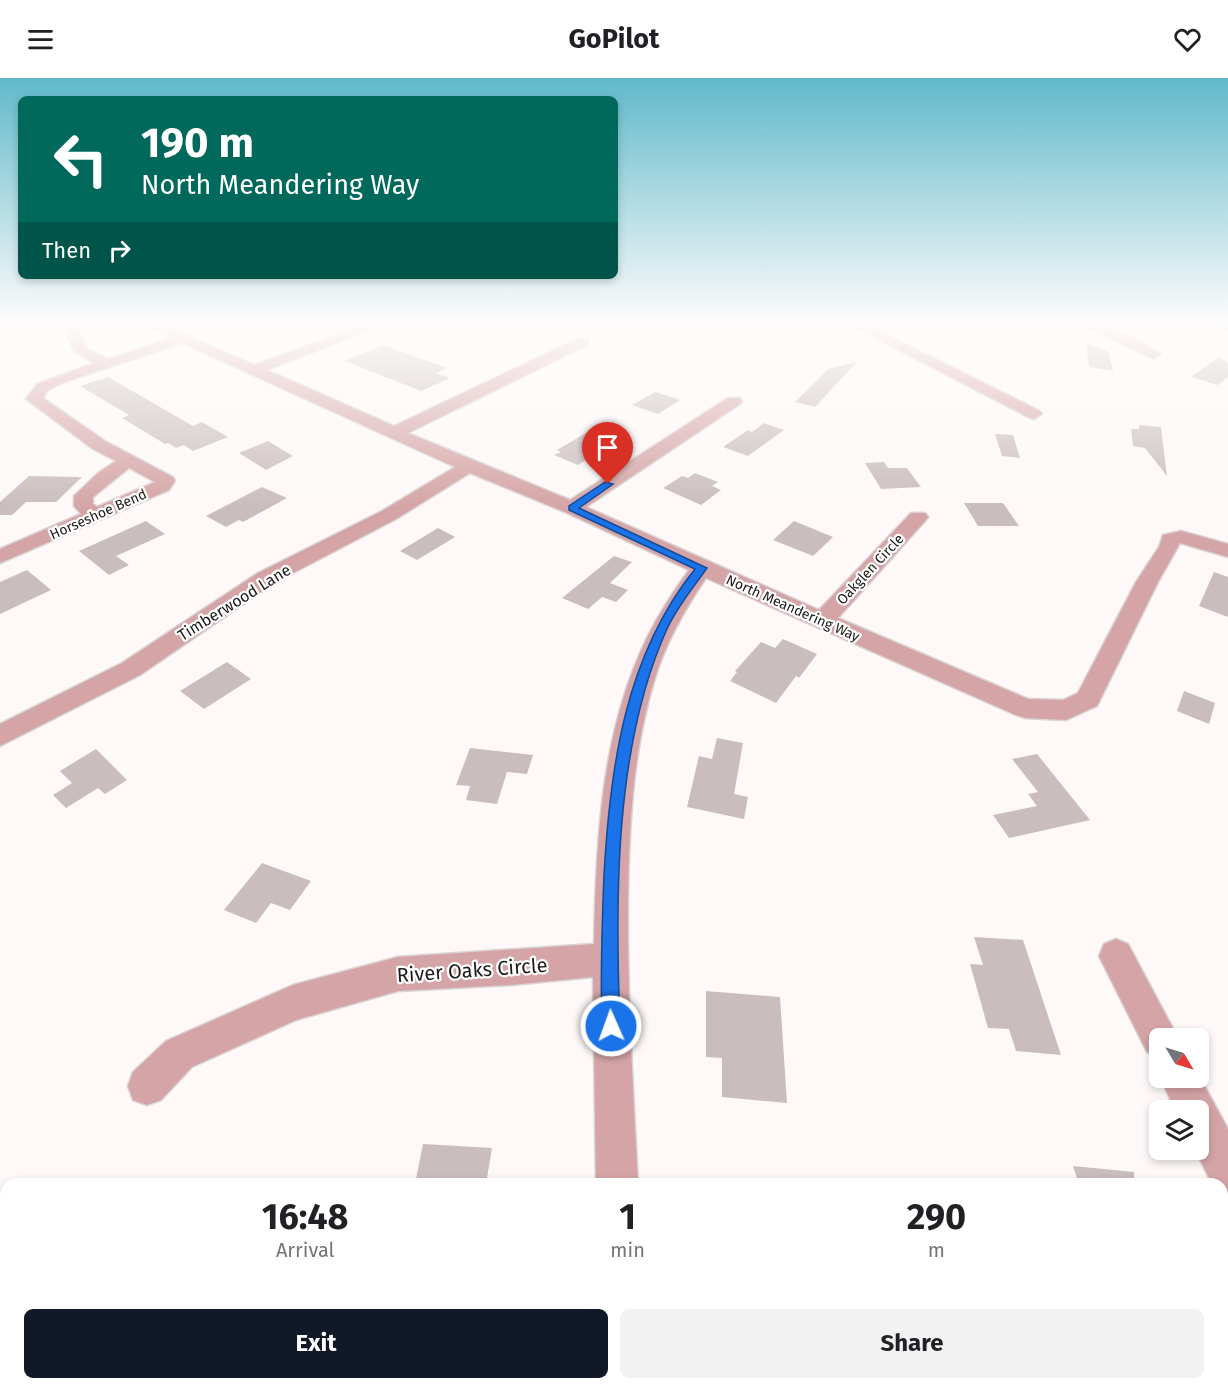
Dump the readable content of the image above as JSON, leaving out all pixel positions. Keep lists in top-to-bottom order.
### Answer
{
  "streets": {
    "street": [
      "Horseshoe Bend",
      "Oakglen Circle",
      "Timberwood Lane",
      "North Meandering Way",
      "River Oaks Circle"
    ]
  },
  "crossings": [
    ["Oakglen Circle", "North Meandering Way"],
    ["Timberwood Lane", "North Meandering Way"]
  ],
  "north": "bottom right",
  "page": {
    "header": "GoPilot",
    "turn": ["190 m", "North Meandering Way"],
    "then": "Then",
    "eta": [
      "16:48",
      "Arrival",
      "1",
      "min",
      "290",
      "m"
    ],
    "buttons": ["Exit", "Share"]
  }
}
